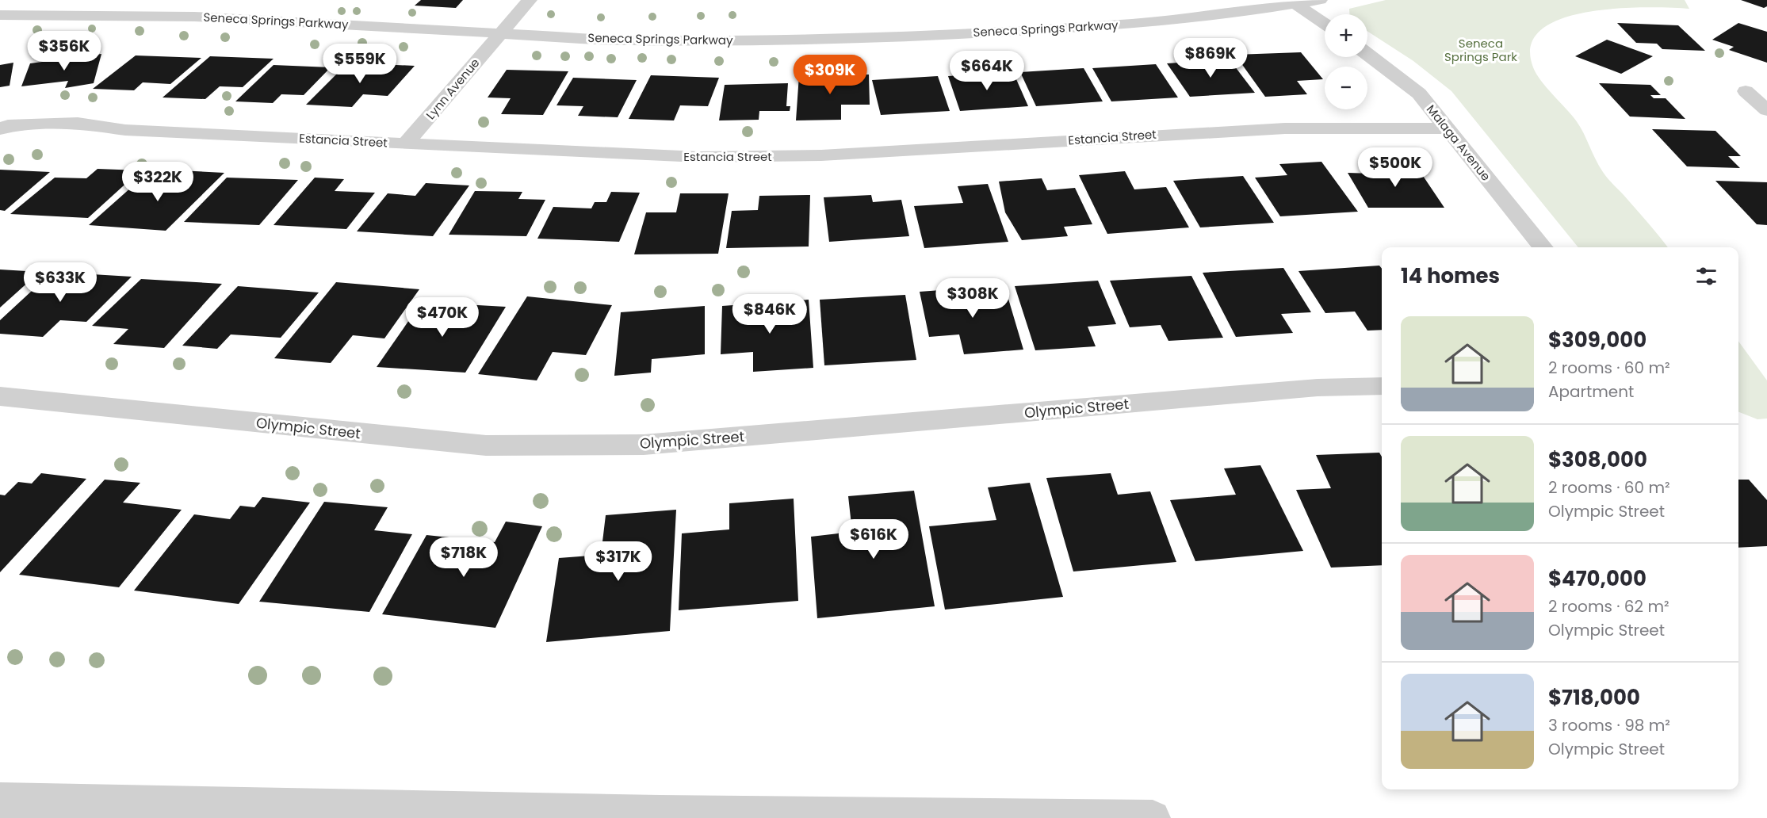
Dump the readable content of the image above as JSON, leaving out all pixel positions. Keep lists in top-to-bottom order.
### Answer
{
  "streets": {
    "street": [
      "Seneca Springs Parkway",
      "Lynn Avenue",
      "Estancia Street",
      "Malaga Avenue",
      "Olympic Street"
    ]
  },
  "crossings": [
    ["Seneca Springs Parkway", "Lynn Avenue"],
    ["Lynn Avenue", "Estancia Street"],
    ["Estancia Street", "Malaga Avenue"]
  ],
  "parks": ["Seneca Springs Park"],
  "page": {
    "map_buttons": ["+", "−"],
    "price": [
      "$356K",
      "$869K",
      "$559K",
      "$664K",
      "$309K",
      "$500K",
      "$322K",
      "$633K",
      "$308K",
      "$846K",
      "$470K",
      "$616K",
      "$718K",
      "$317K"
    ],
    "heading": "14 homes",
    "list": [
      {
        "name": "$309,000",
        "note": "2 rooms · 60 m² · Apartment"
      },
      {
        "name": "$308,000",
        "note": "2 rooms · 60 m² · Olympic Street"
      },
      {
        "name": "$470,000",
        "note": "2 rooms · 62 m² · Olympic Street"
      },
      {
        "name": "$718,000",
        "note": "3 rooms · 98 m² · Olympic Street"
      }
    ]
  }
}
